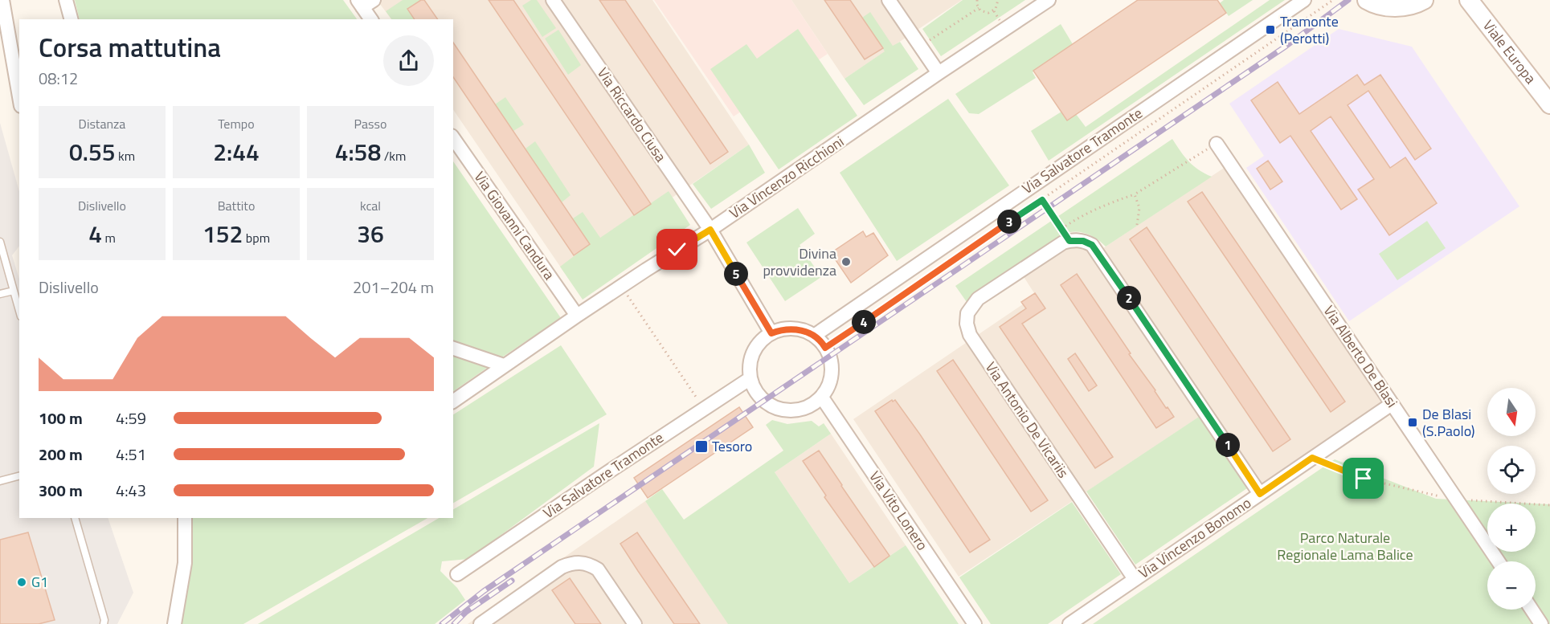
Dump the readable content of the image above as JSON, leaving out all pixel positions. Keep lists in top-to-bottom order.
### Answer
{
  "streets": {
    "main road": ["Viale Europa"],
    "street": [
      "Via Riccardo Ciusa",
      "Via Salvatore Tramonte",
      "Via Vincenzo Ricchioni",
      "Via Giovanni Candura",
      "Via Alberto De Blasi",
      "Via Antonio De Vicariis",
      "Via Vito Lonero",
      "Via Vincenzo Bonomo"
    ]
  },
  "crossings": [
    ["Via Riccardo Ciusa", "Via Salvatore Tramonte"],
    ["Via Riccardo Ciusa", "Via Vincenzo Ricchioni"],
    ["Via Riccardo Ciusa", "Via Vito Lonero"],
    ["Via Salvatore Tramonte", "Via Vito Lonero"],
    ["Via Vincenzo Ricchioni", "Via Giovanni Candura"],
    ["Via Alberto De Blasi", "Via Vincenzo Bonomo"],
    ["Via Antonio De Vicariis", "Via Vincenzo Bonomo"]
  ],
  "parks": ["Parco Naturale Regionale Lama Balice"],
  "places": {
    "transit": ["Tramonte (Perotti)", "De Blasi (S.Paolo)", "Tesoro"],
    "other": ["Divina provvidenza", "G1"]
  },
  "north": "bottom",
  "page": {
    "heading": ["Corsa mattutina", "08:12"],
    "stats": [
      ["Distanza", "0.55 km"],
      ["Tempo", "2:44"],
      ["Passo", "4:58 /km"],
      ["Dislivello", "4 m"],
      ["Battito", "152 bpm"],
      ["kcal", "36"]
    ],
    "pins": [
      "3",
      "5",
      "2",
      "4",
      "1"
    ],
    "chart": ["Dislivello", "201–204 m"],
    "map_buttons": ["+", "−"],
    "list": [
      {
        "name": "100 m",
        "note": "4:59"
      },
      {
        "name": "200 m",
        "note": "4:51"
      },
      {
        "name": "300 m",
        "note": "4:43"
      }
    ]
  }
}
